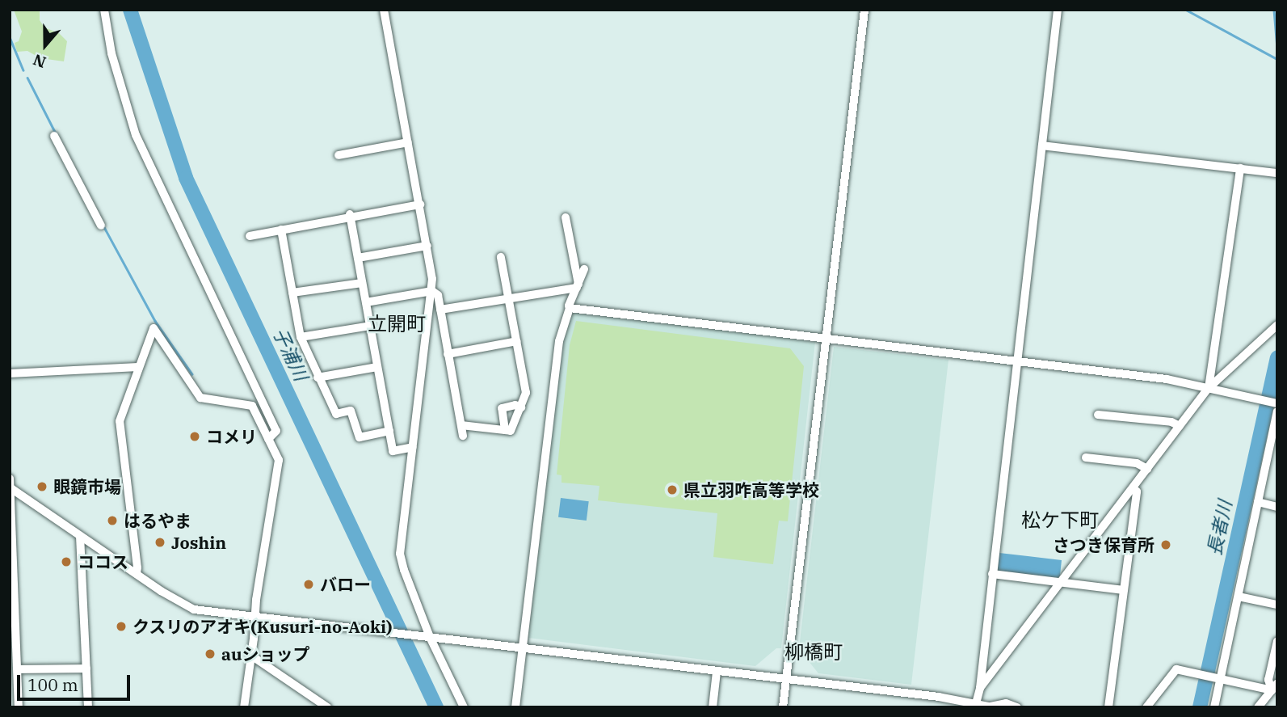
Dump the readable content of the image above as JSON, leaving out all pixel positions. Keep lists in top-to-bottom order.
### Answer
{
  "districts": ["立開町", "松ケ下町", "柳橋町"],
  "water": ["子浦川", "長者川"],
  "places": [
    "コメリ",
    "眼鏡市場",
    "県立羽咋高等学校",
    "はるやま",
    "Joshin",
    "さつき保育所",
    "ココス",
    "バロー",
    "クスリのアオキ(Kusuri-no-Aoki)",
    "auショップ"
  ],
  "scale_bar": "100 m",
  "north": "bottom"
}
